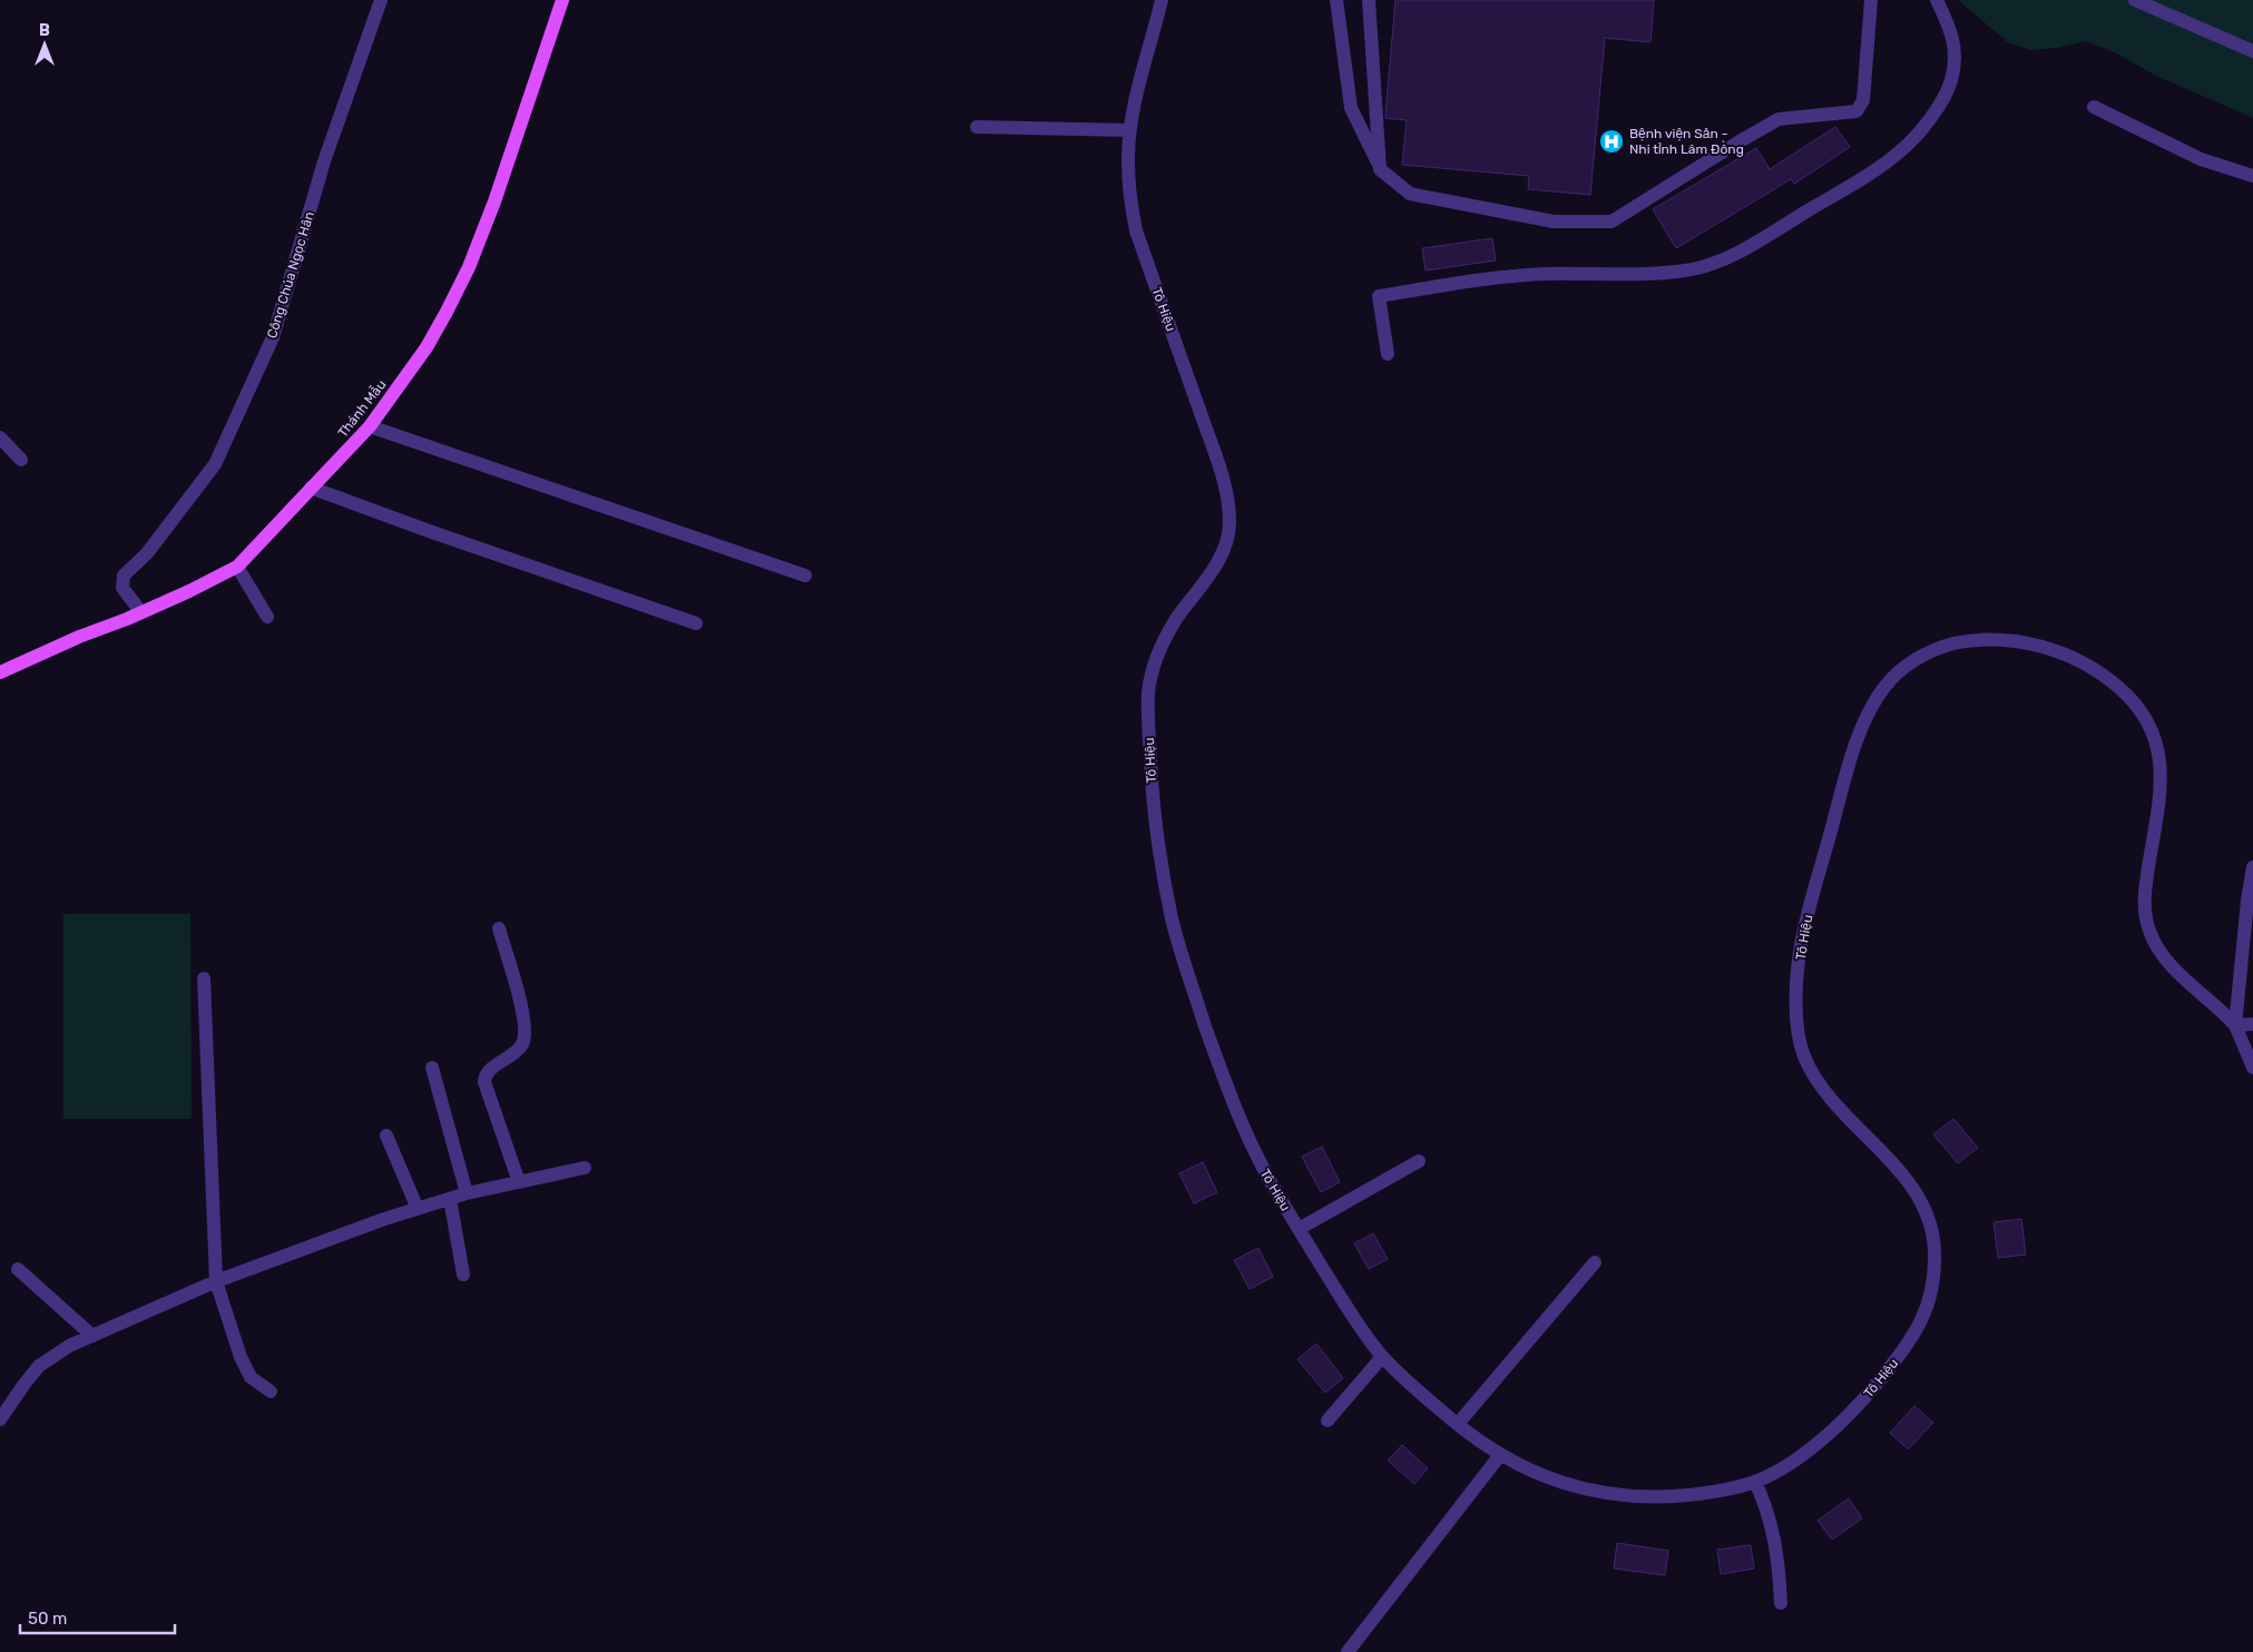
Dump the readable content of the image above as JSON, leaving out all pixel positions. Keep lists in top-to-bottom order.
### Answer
{
  "streets": {
    "main road": ["Thánh Mẫu"],
    "street": ["Công Chúa Ngọc Hân", "Tô Hiệu"]
  },
  "crossings": [
    ["Công Chúa Ngọc Hân", "Thánh Mẫu"]
  ],
  "places": {
    "hospital": ["Bệnh viện Sản - Nhi tỉnh Lâm Đồng"]
  },
  "scale_bar": "50 m",
  "north": "top"
}
